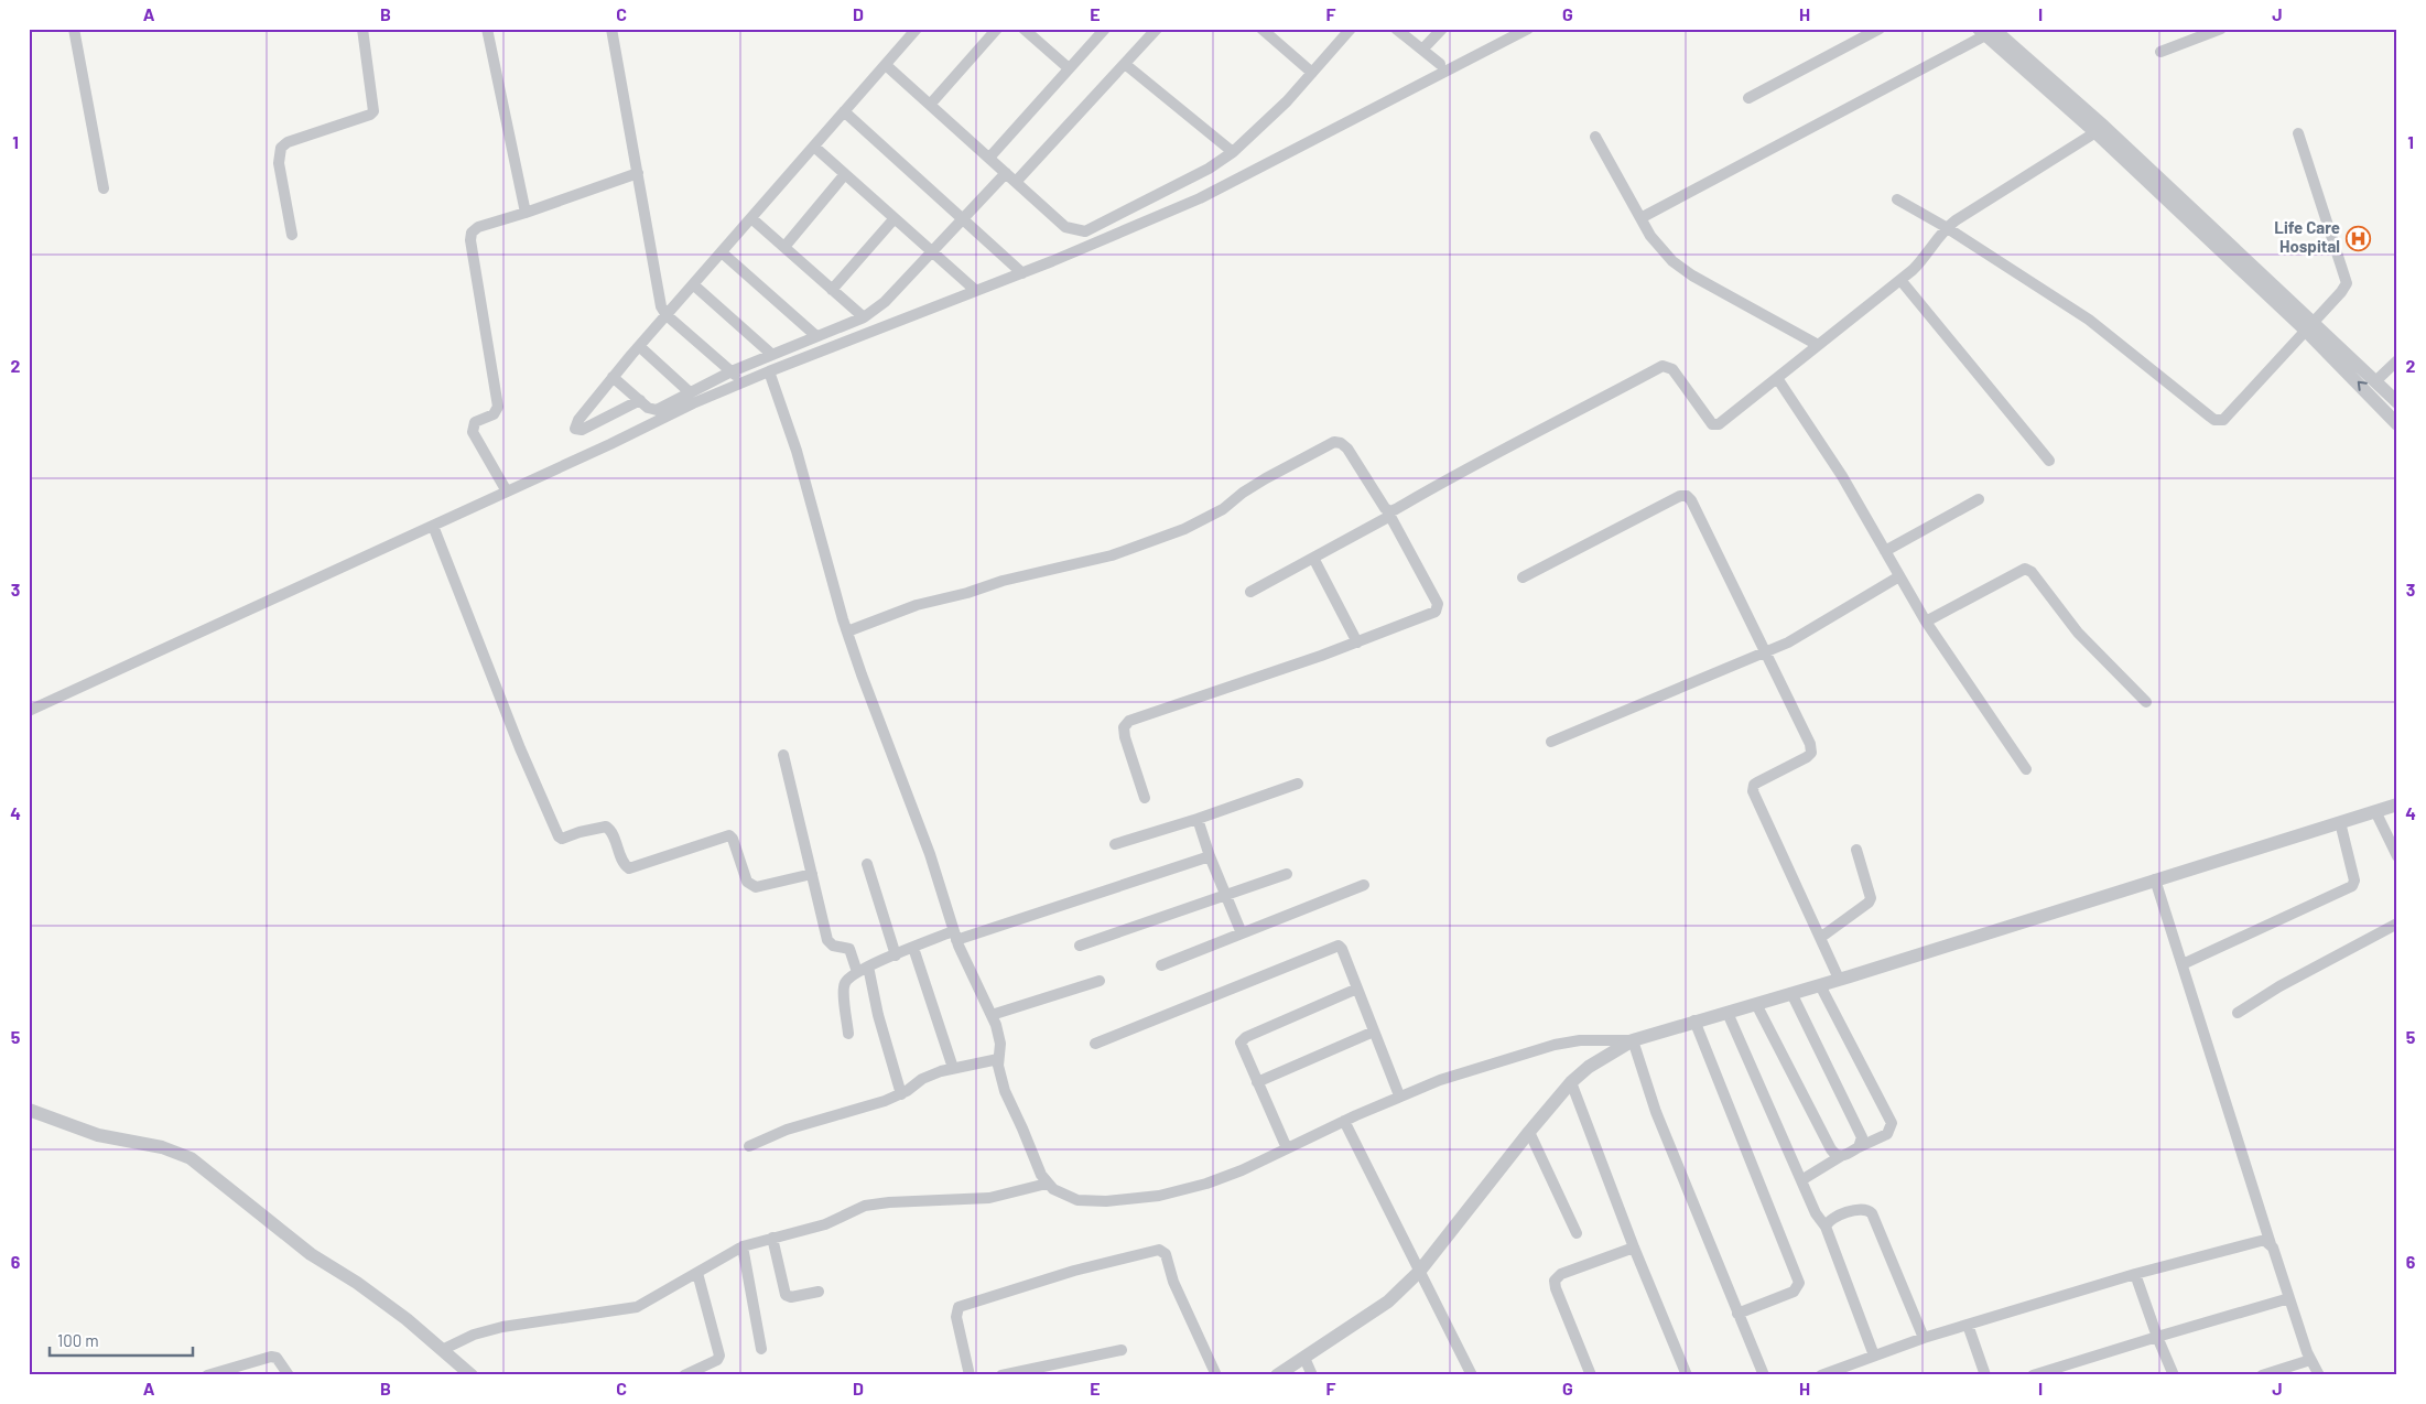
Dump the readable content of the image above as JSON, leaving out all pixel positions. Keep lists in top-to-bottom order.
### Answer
{
  "places": {
    "hospital": ["Life Care Hospital"]
  },
  "scale_bar": "100 m",
  "grid": {
    "columns": [
      "A",
      "B",
      "C",
      "D",
      "E",
      "F",
      "G",
      "H",
      "I",
      "J"
    ],
    "rows": [
      "1",
      "2",
      "3",
      "4",
      "5",
      "6"
    ]
  }
}
